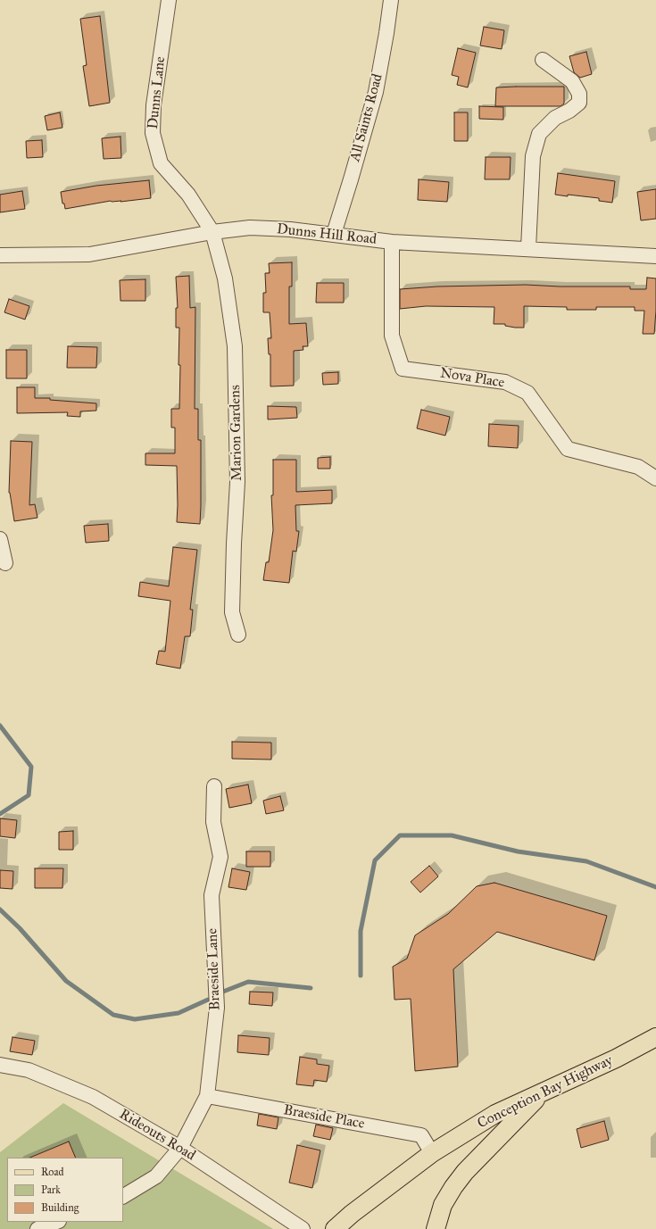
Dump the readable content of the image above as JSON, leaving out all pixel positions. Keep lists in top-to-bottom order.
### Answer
{
  "streets": {
    "main road": ["Conception Bay Highway"],
    "street": [
      "Dunns Lane",
      "All Saints Road",
      "Dunns Hill Road",
      "Nova Place",
      "Marion Gardens",
      "Braeside Lane",
      "Braeside Place",
      "Rideouts Road"
    ]
  },
  "crossings": [
    ["Dunns Lane", "Dunns Hill Road"],
    ["Dunns Lane", "Marion Gardens"],
    ["All Saints Road", "Dunns Hill Road"],
    ["Dunns Hill Road", "Nova Place"],
    ["Dunns Hill Road", "Marion Gardens"],
    ["Braeside Lane", "Braeside Place"],
    ["Braeside Lane", "Rideouts Road"],
    ["Conception Bay Highway", "Braeside Place"]
  ],
  "legend": ["Road", "Park", "Building"]
}
